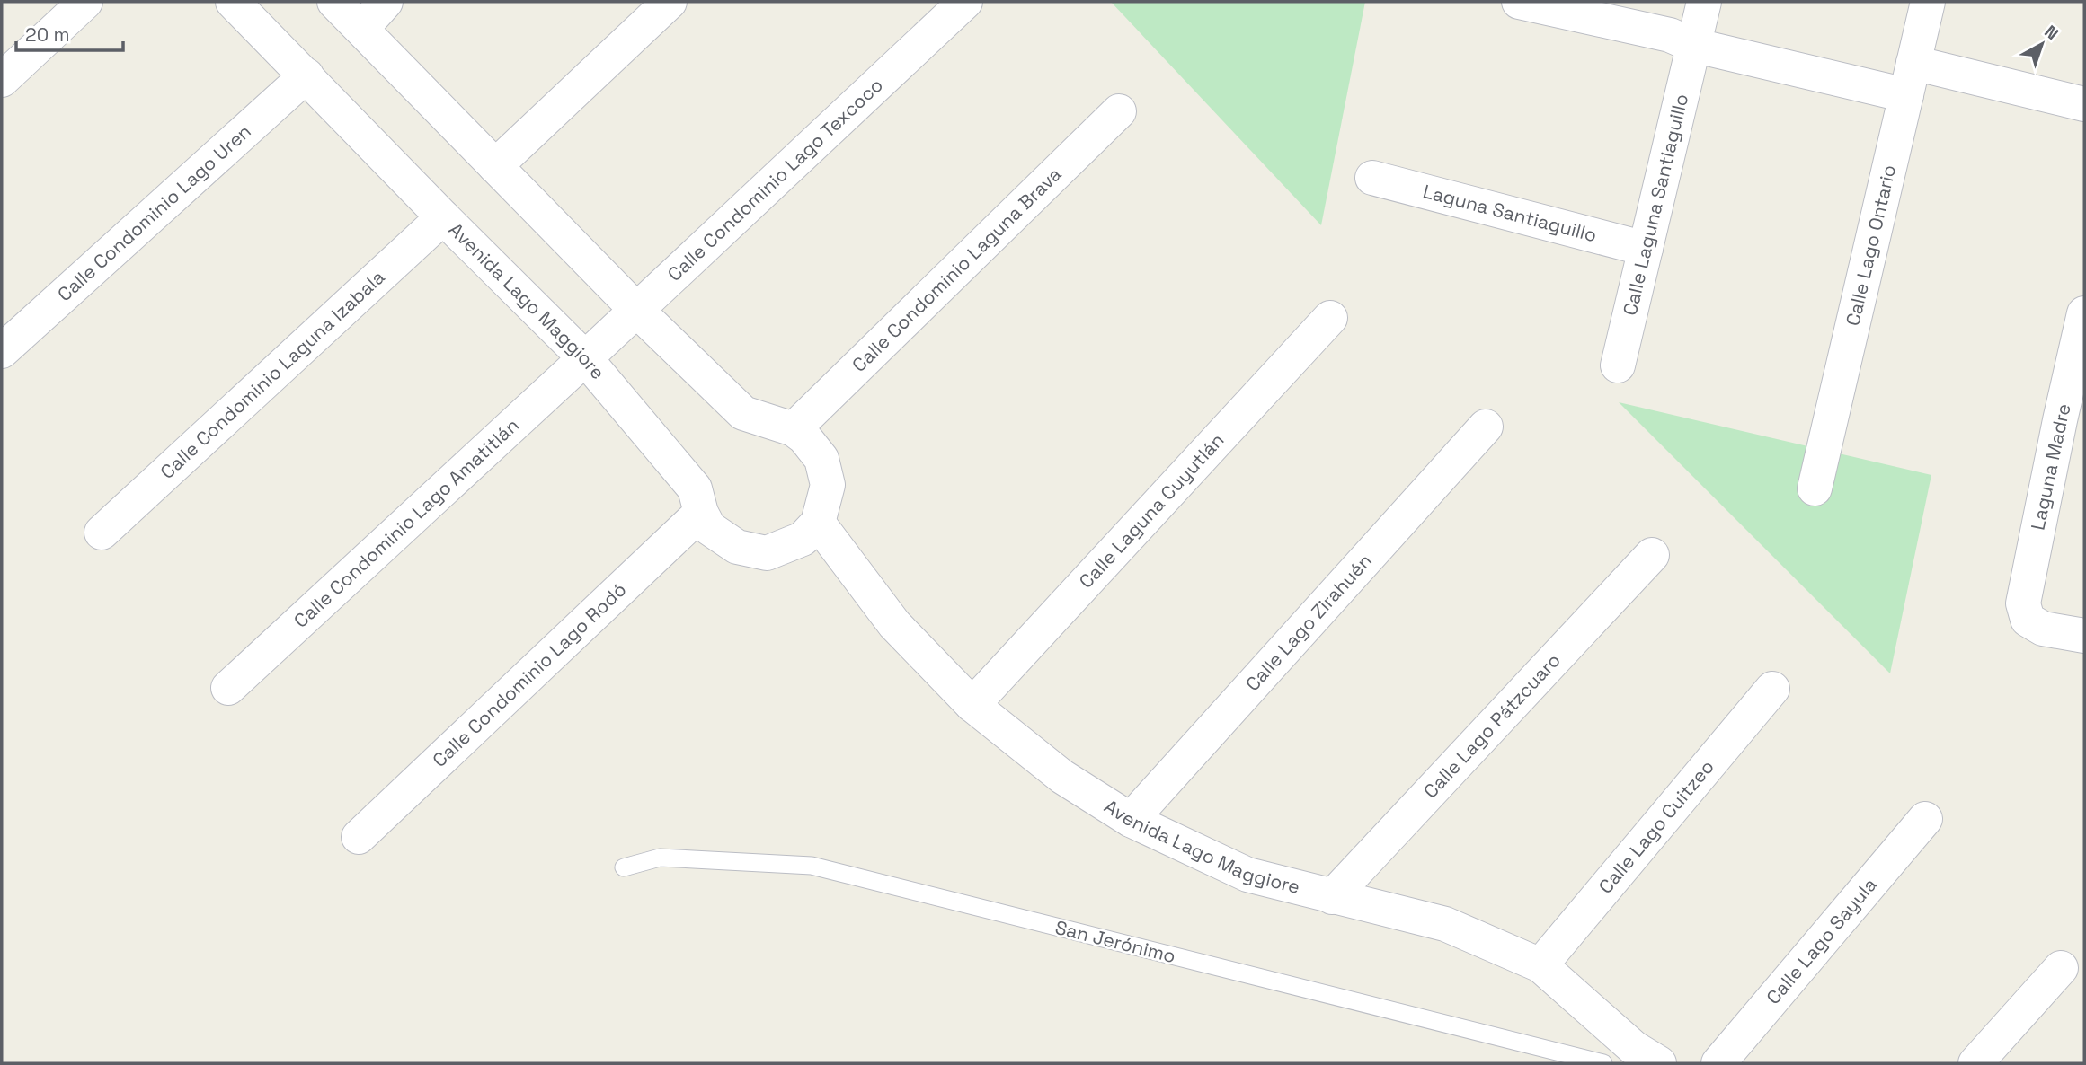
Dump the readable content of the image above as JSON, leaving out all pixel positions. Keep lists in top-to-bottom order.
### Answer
{
  "streets": {
    "street": [
      "Calle Condominio Lago Texcoco",
      "Calle Laguna Santiaguillo",
      "Laguna Santiaguillo",
      "Calle Condominio Lago Uren",
      "Calle Lago Ontario",
      "Calle Condominio Laguna Brava",
      "Avenida Lago Maggiore",
      "Calle Condominio Laguna Izabala",
      "Laguna Madre",
      "Calle Laguna Cuyutlán",
      "Calle Condominio Lago Amatitlán",
      "Calle Lago Zirahuén",
      "Calle Condominio Lago Rodó",
      "Calle Lago Pátzcuaro",
      "Calle Lago Cuitzeo",
      "Calle Lago Sayula"
    ],
    "lane": ["San Jerónimo"]
  },
  "crossings": [
    ["Calle Condominio Lago Texcoco", "Avenida Lago Maggiore"],
    ["Calle Condominio Lago Texcoco", "Calle Condominio Lago Amatitlán"],
    ["Calle Laguna Santiaguillo", "Laguna Santiaguillo"],
    ["Calle Condominio Lago Uren", "Avenida Lago Maggiore"],
    ["Avenida Lago Maggiore", "Calle Condominio Laguna Izabala"],
    ["Avenida Lago Maggiore", "Calle Laguna Cuyutlán"],
    ["Avenida Lago Maggiore", "Calle Condominio Lago Amatitlán"],
    ["Avenida Lago Maggiore", "Calle Lago Zirahuén"],
    ["Avenida Lago Maggiore", "Calle Condominio Lago Rodó"],
    ["Avenida Lago Maggiore", "Calle Lago Pátzcuaro"],
    ["Avenida Lago Maggiore", "Calle Lago Cuitzeo"]
  ],
  "scale_bar": "20 m",
  "north": "top right"
}
